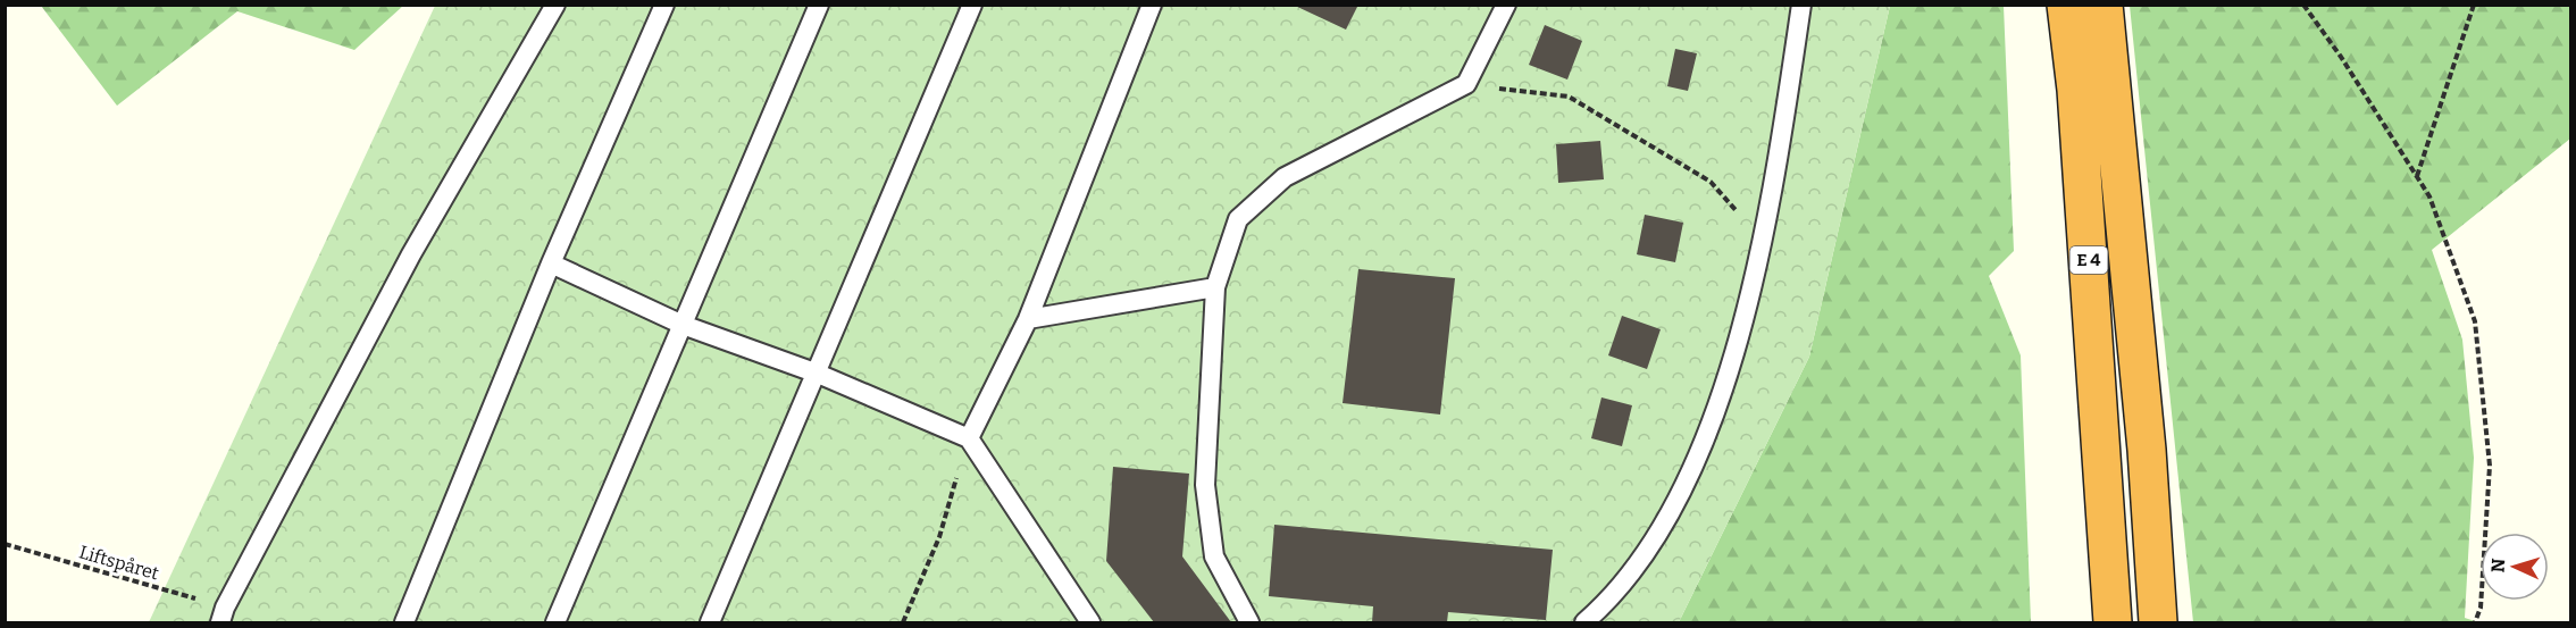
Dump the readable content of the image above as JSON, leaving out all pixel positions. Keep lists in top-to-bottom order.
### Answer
{
  "streets": {
    "highway": ["E 4"],
    "path": ["Liftspåret"]
  },
  "north": "left"
}
